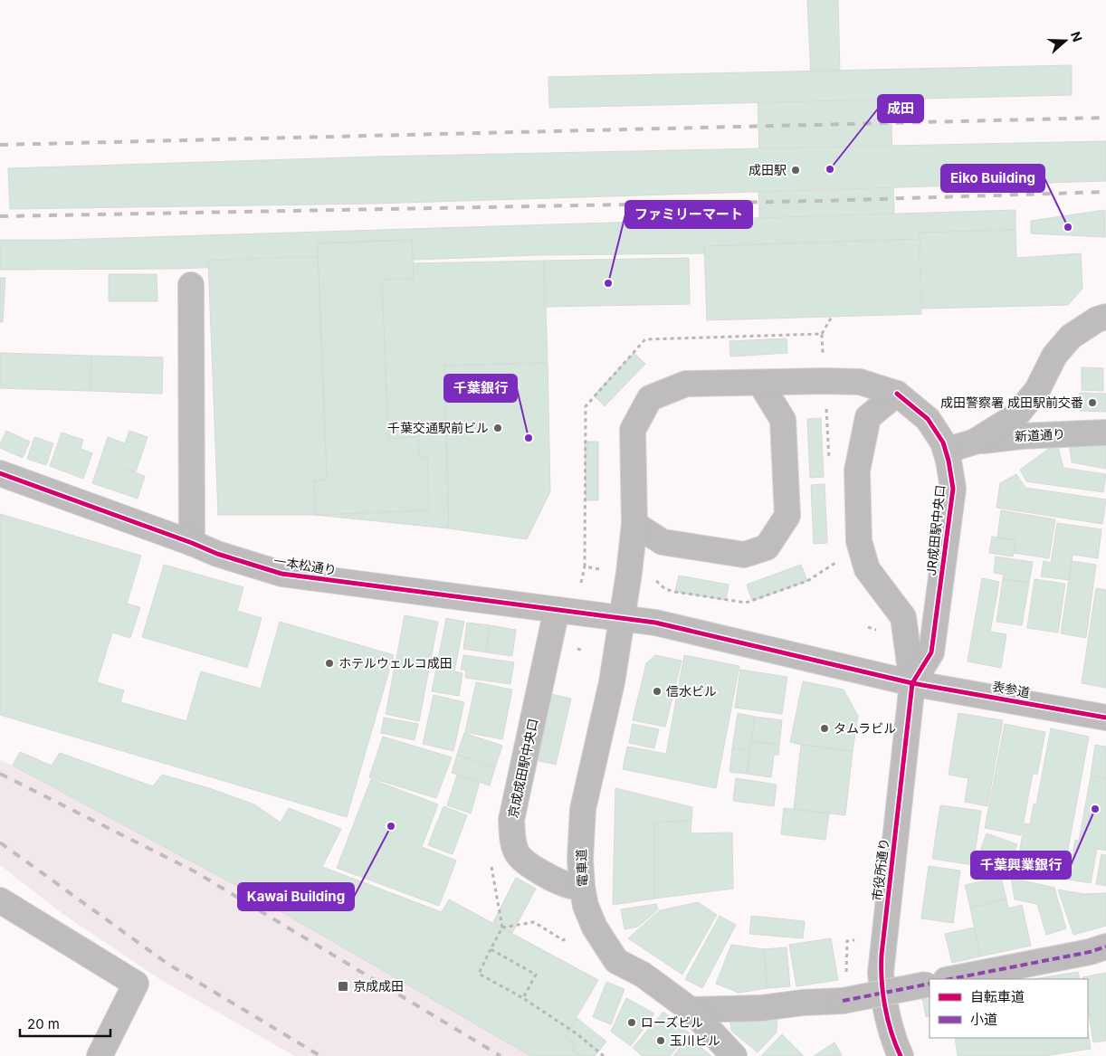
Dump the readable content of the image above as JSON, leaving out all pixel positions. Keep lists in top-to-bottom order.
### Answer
{
  "streets": {
    "street": [
      "新道通り",
      "JR成田駅中央口",
      "一本松通り",
      "表参道",
      "京成成田駅中央口",
      "電車道",
      "市役所通り"
    ]
  },
  "crossings": [
    ["JR成田駅中央口", "一本松通り"],
    ["JR成田駅中央口", "表参道"],
    ["JR成田駅中央口", "電車道"],
    ["JR成田駅中央口", "市役所通り"],
    ["一本松通り", "表参道"],
    ["一本松通り", "京成成田駅中央口"],
    ["一本松通り", "電車道"],
    ["表参道", "電車道"],
    ["表参道", "市役所通り"],
    ["京成成田駅中央口", "電車道"]
  ],
  "places": {
    "other": [
      "成田",
      "成田駅",
      "Eiko Building",
      "ファミリーマート",
      "成田警察署 成田駅前交番",
      "千葉交通駅前ビル",
      "千葉銀行",
      "ホテルウェルコ成田",
      "信水ビル",
      "タムラビル",
      "千葉興業銀行",
      "Kawai Building",
      "ローズビル",
      "玉川ビル"
    ],
    "transit": ["京成成田"]
  },
  "legend": ["自転車道", "小道"],
  "scale_bar": "20 m",
  "north": "right"
}
